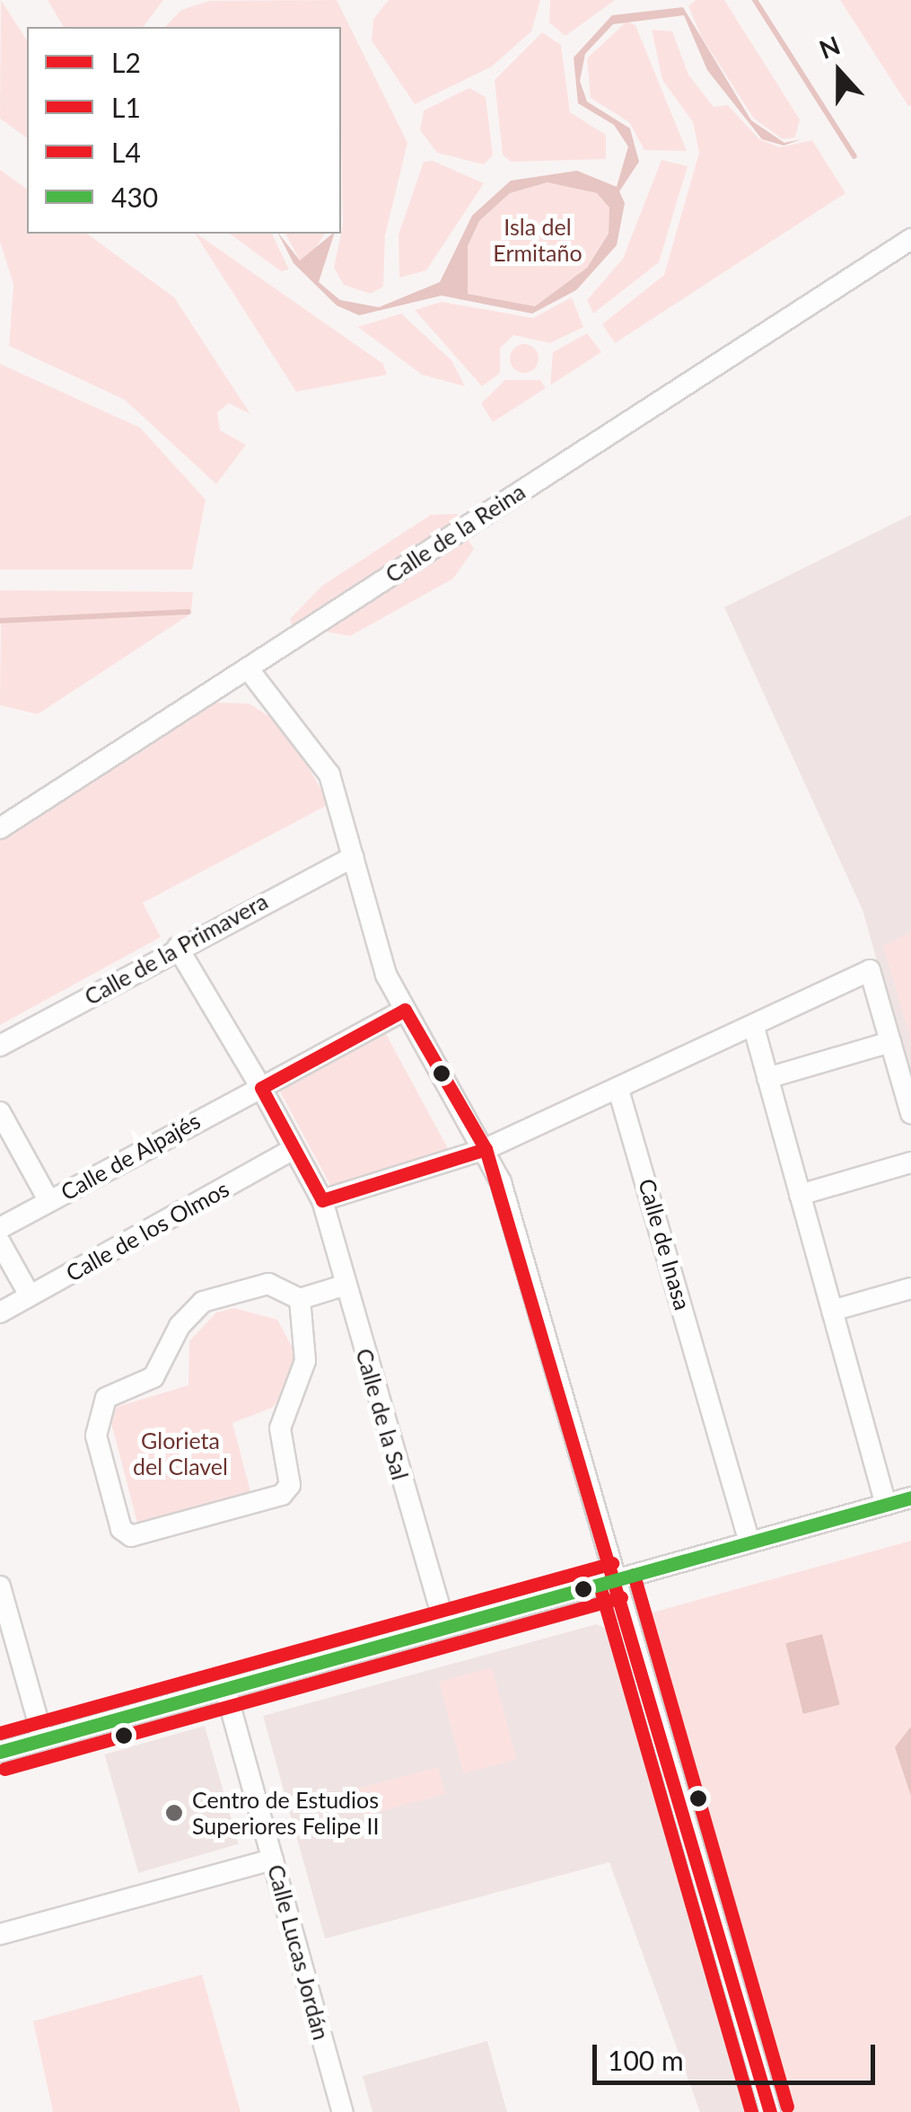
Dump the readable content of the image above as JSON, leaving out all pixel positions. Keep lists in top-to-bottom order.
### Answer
{
  "streets": {
    "street": [
      "Calle de la Reina",
      "Calle de la Primavera",
      "Calle de Alpajés",
      "Calle de los Olmos",
      "Calle de Inasa",
      "Calle de la Sal",
      "Calle Lucas Jordán"
    ]
  },
  "crossings": [
    ["Calle de Alpajés", "Calle de la Sal"],
    ["Calle de los Olmos", "Calle de la Sal"]
  ],
  "parks": ["Isla del Ermitaño", "Glorieta del Clavel"],
  "places": ["Centro de Estudios Superiores Felipe II"],
  "lines": [
    "transit line L2",
    "transit line 430",
    "transit line L4",
    "transit line L1"
  ],
  "legend": [
    "L2",
    "L1",
    "L4",
    "430"
  ],
  "scale_bar": "100 m",
  "north": "top"
}
